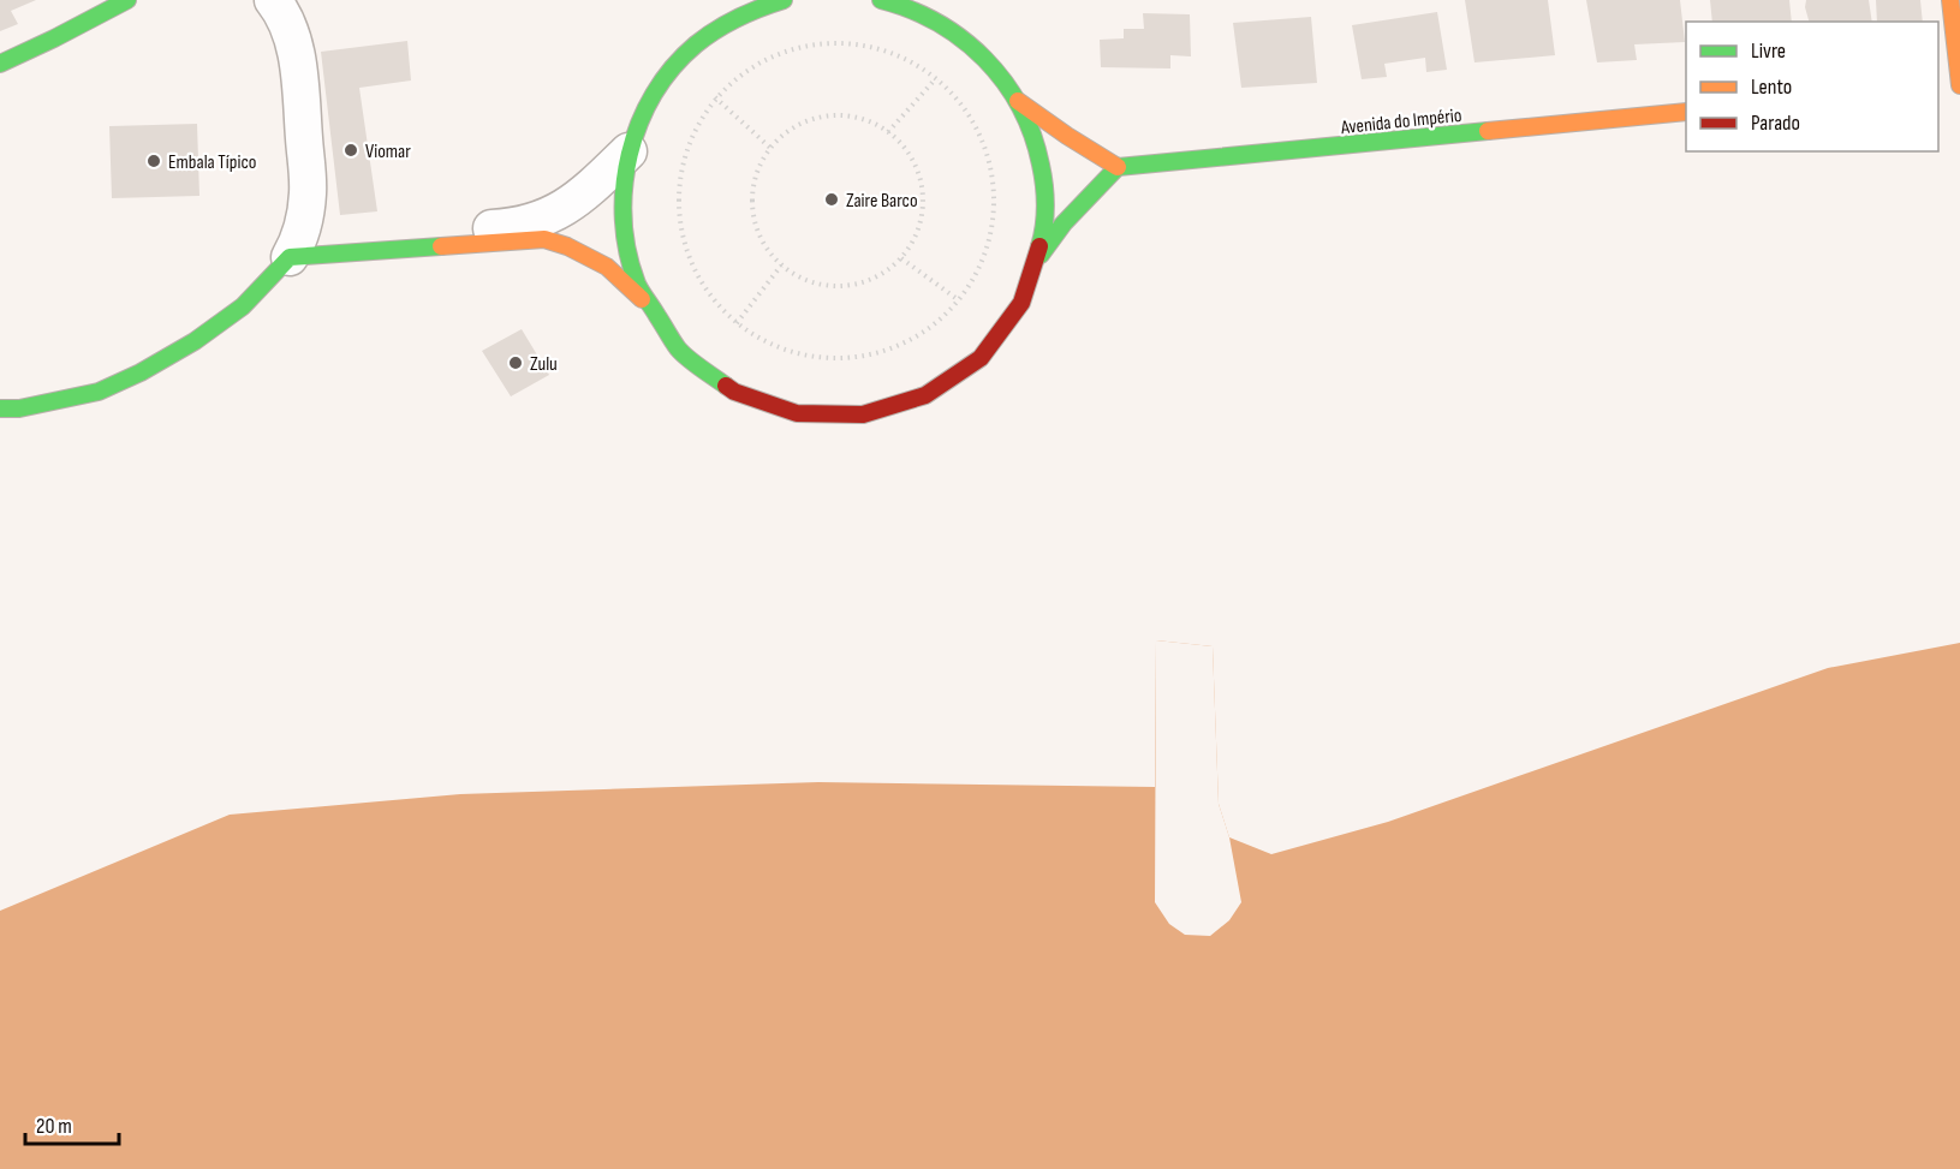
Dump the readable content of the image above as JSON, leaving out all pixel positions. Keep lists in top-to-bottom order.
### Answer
{
  "streets": {
    "street": ["Avenida do Império"]
  },
  "places": [
    "Viomar",
    "Embala Típico",
    "Zaire Barco",
    "Zulu"
  ],
  "legend": ["Livre", "Lento", "Parado"],
  "scale_bar": "20 m"
}
